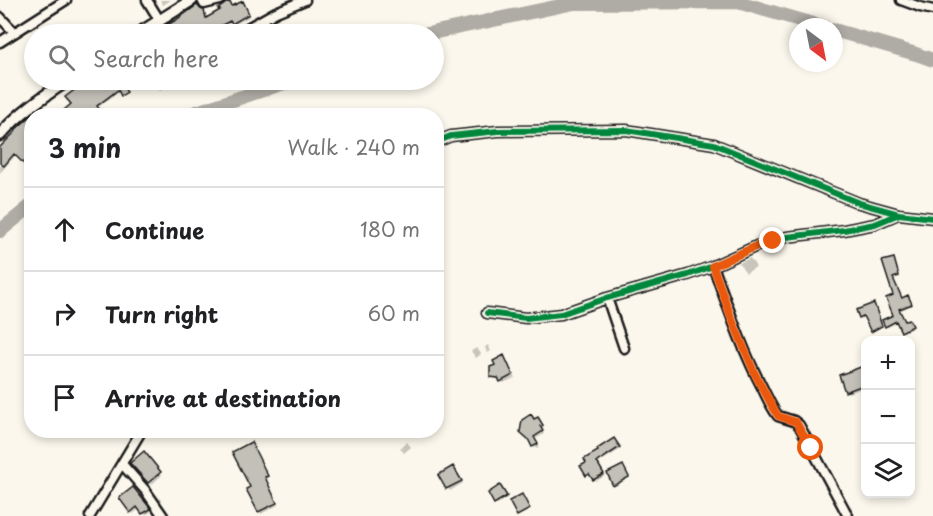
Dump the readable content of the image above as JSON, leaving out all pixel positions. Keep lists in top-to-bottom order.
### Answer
{
  "north": "bottom right",
  "page": {
    "search": "Search here",
    "heading": ["3 min", "Walk · 240 m"],
    "list": [
      ["Continue", "180 m"],
      ["Turn right", "60 m"],
      "Arrive at destination"
    ],
    "map_buttons": ["+", "−"]
  }
}
